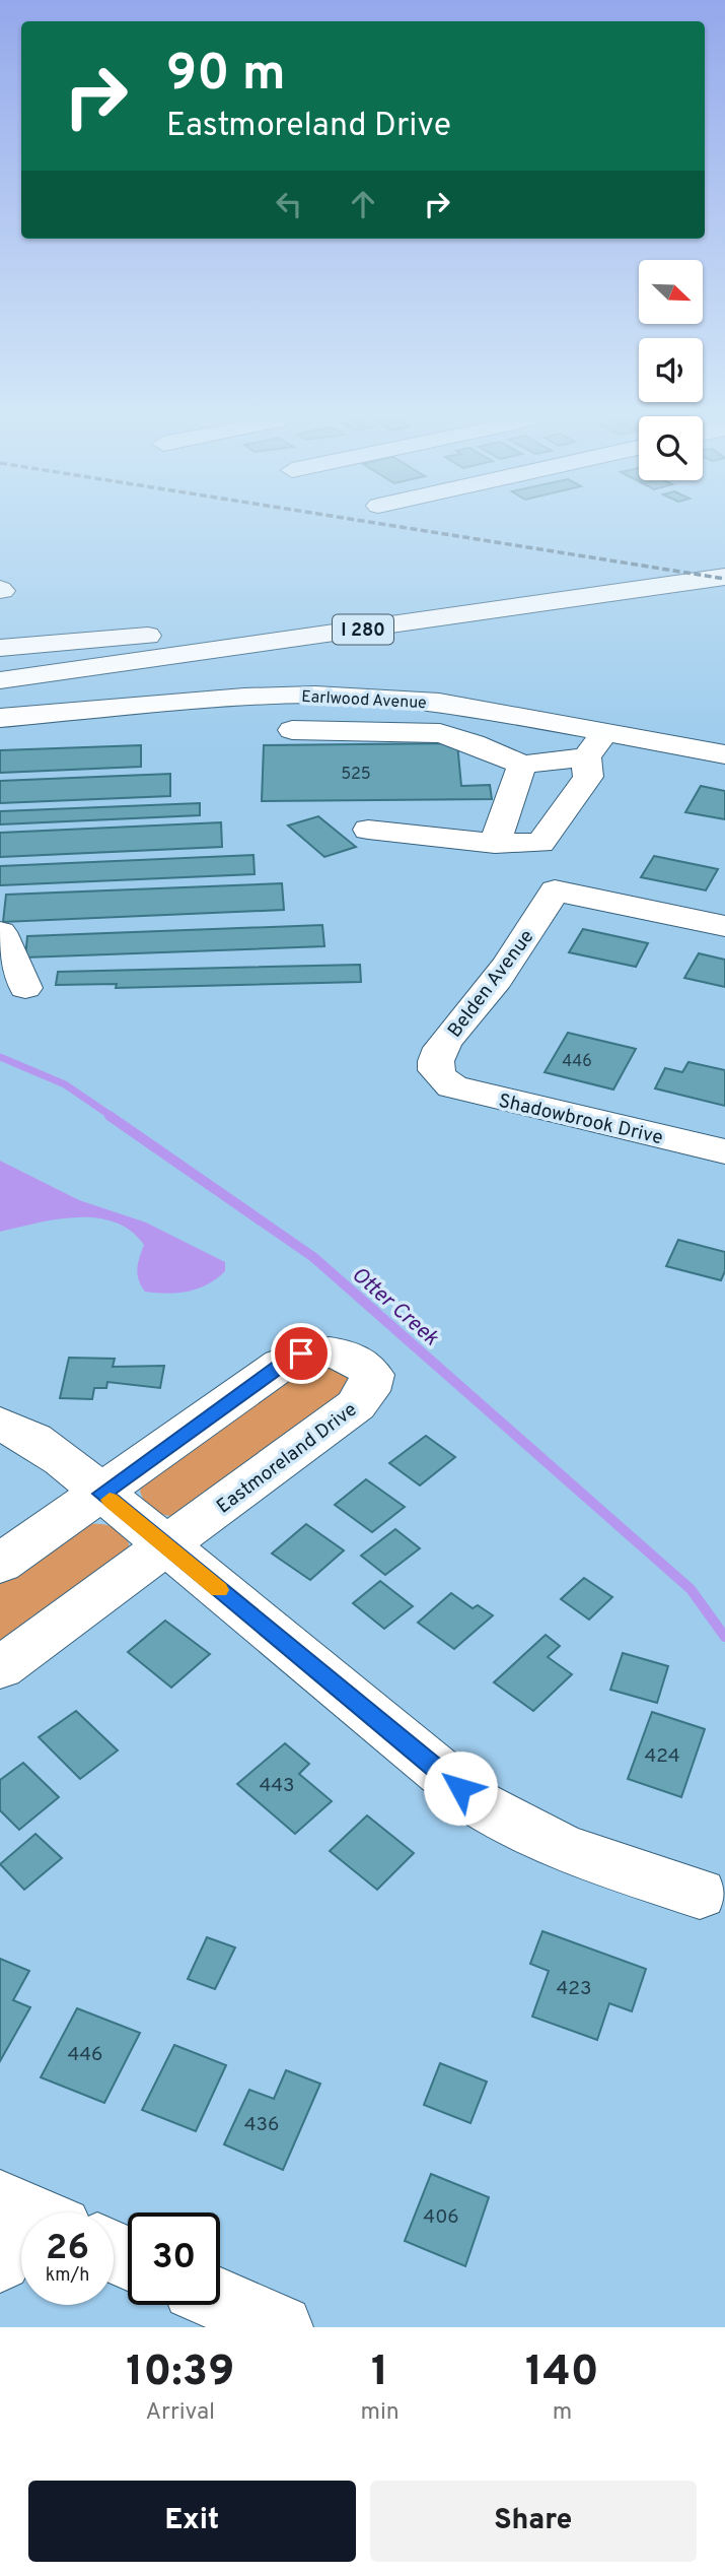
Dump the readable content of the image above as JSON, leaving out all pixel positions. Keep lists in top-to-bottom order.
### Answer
{
  "streets": {
    "main road": [
      "I 280",
      "Earlwood Avenue",
      "Belden Avenue",
      "Shadowbrook Drive",
      "Eastmoreland Drive"
    ]
  },
  "crossings": [
    ["Belden Avenue", "Shadowbrook Drive"]
  ],
  "water": ["Otter Creek"],
  "house_numbers": [
    "525",
    "446",
    "424",
    "443",
    "423",
    "446",
    "436",
    "406"
  ],
  "north": "bottom right",
  "page": {
    "turn": ["90 m", "Eastmoreland Drive"],
    "speed": "26 km/h",
    "limit": "30",
    "eta": [
      "10:39",
      "Arrival",
      "1",
      "min",
      "140",
      "m"
    ],
    "buttons": ["Exit", "Share"]
  }
}
